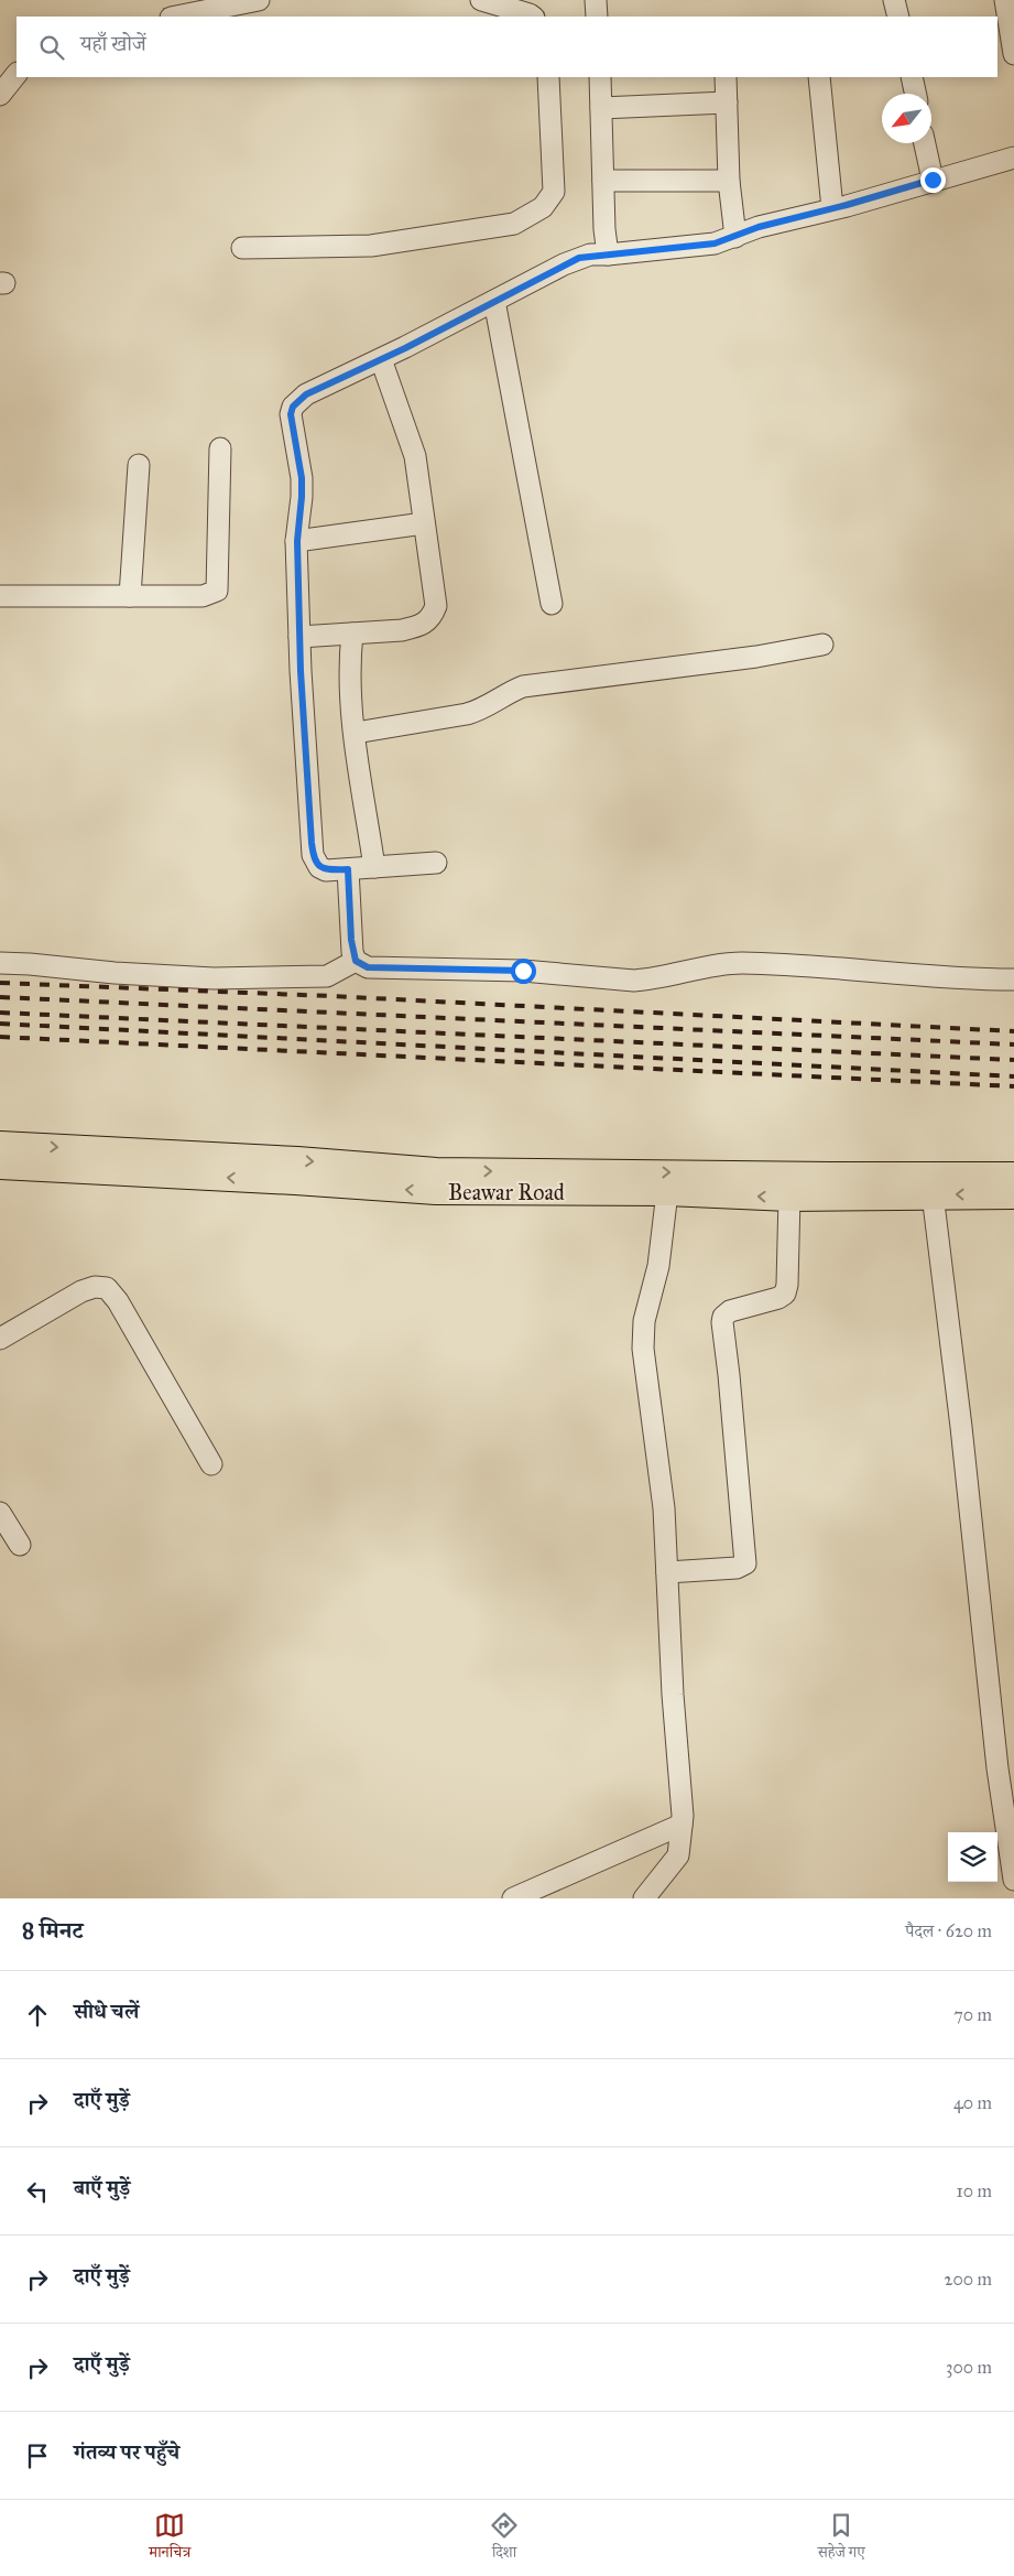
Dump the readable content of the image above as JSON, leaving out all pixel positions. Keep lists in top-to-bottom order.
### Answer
{
  "streets": {
    "main road": ["Beawar Road"]
  },
  "north": "bottom left",
  "page": {
    "search": "यहाँ खोजें",
    "heading": ["8 मिनट", "पैदल · 620 m"],
    "list": [
      ["सीधे चलें", "70 m"],
      ["दाएँ मुड़ें", "40 m"],
      ["बाएँ मुड़ें", "10 m"],
      ["दाएँ मुड़ें", "200 m"],
      ["दाएँ मुड़ें", "300 m"],
      "गंतव्य पर पहुँचे"
    ],
    "nav": ["मानचित्र", "दिशा", "सहेजे गए"]
  }
}
